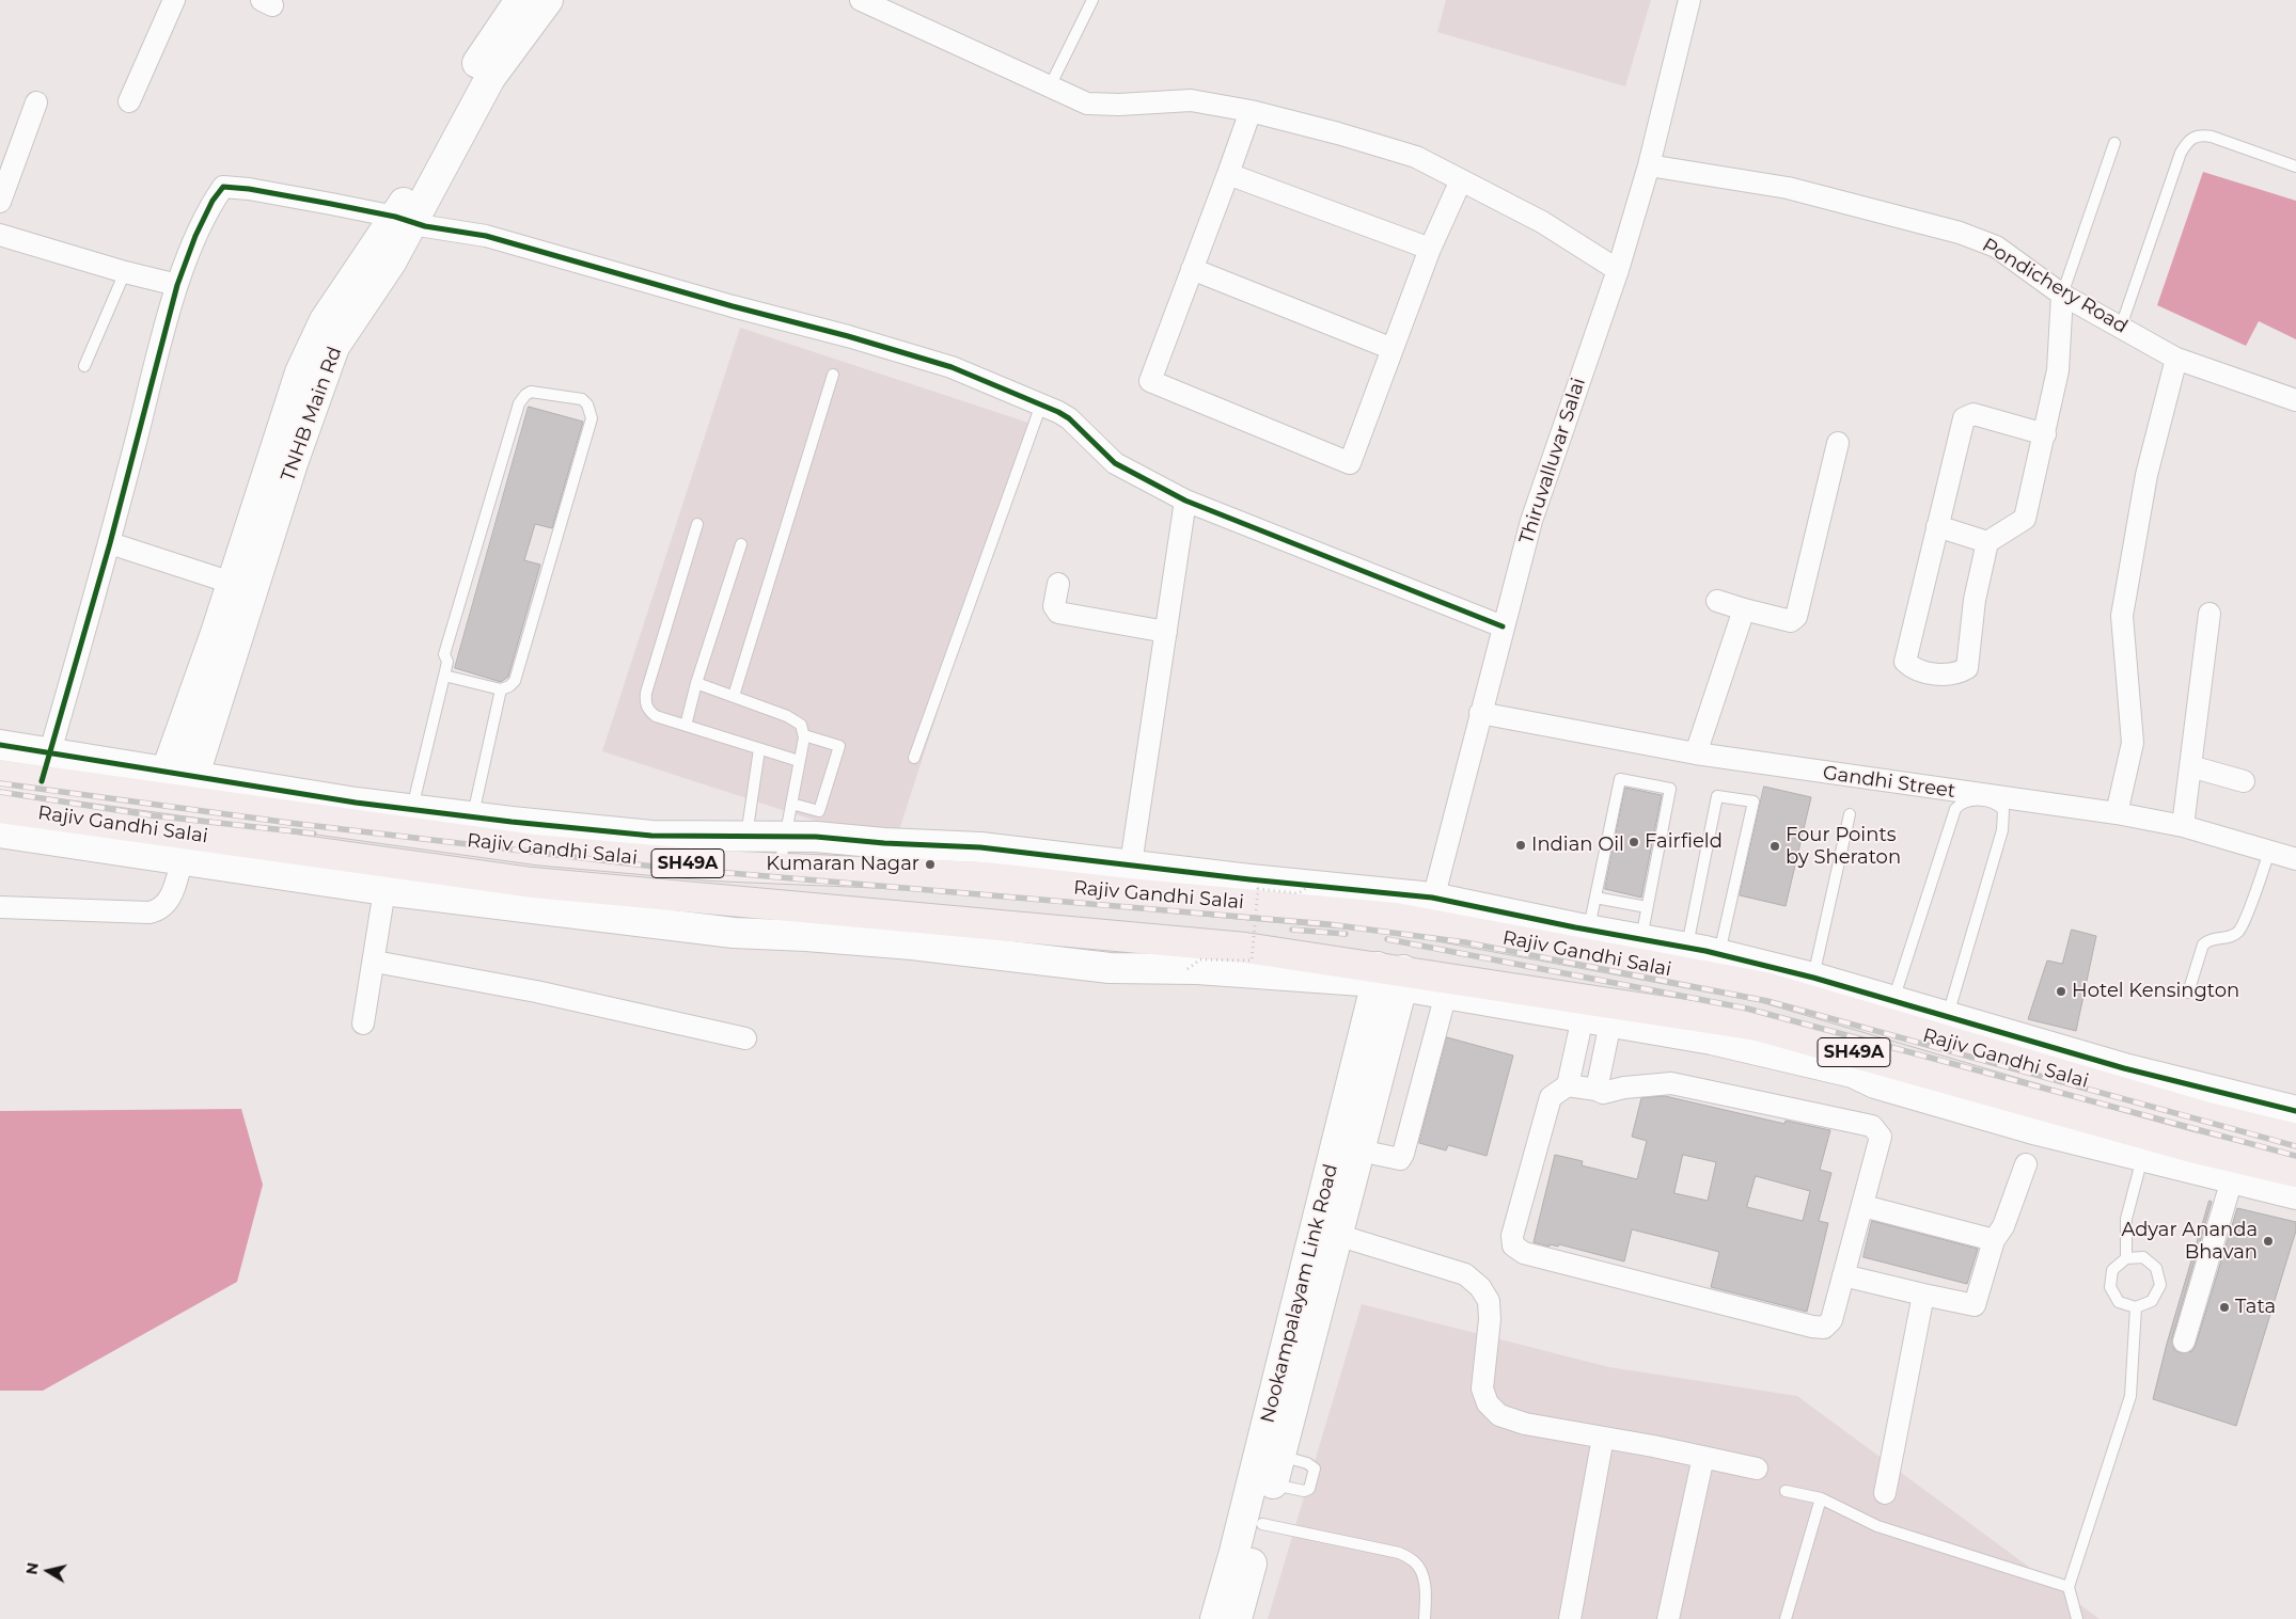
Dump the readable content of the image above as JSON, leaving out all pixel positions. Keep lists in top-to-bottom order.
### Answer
{
  "streets": {
    "main road": ["Rajiv Gandhi Salai", "SH49A"],
    "street": [
      "Pondichery Road",
      "TNHB Main Rd",
      "Thiruvalluvar Salai",
      "Gandhi Street",
      "Nookampalayam Link Road"
    ]
  },
  "crossings": [
    ["Pondichery Road", "Thiruvalluvar Salai"],
    ["Thiruvalluvar Salai", "Gandhi Street"],
    ["Thiruvalluvar Salai", "Rajiv Gandhi Salai"],
    ["Rajiv Gandhi Salai", "Nookampalayam Link Road"]
  ],
  "places": [
    "Fairfield",
    "Indian Oil",
    "Four Points by Sheraton",
    "Kumaran Nagar",
    "Hotel Kensington",
    "Adyar Ananda Bhavan",
    "Tata"
  ],
  "north": "left"
}
